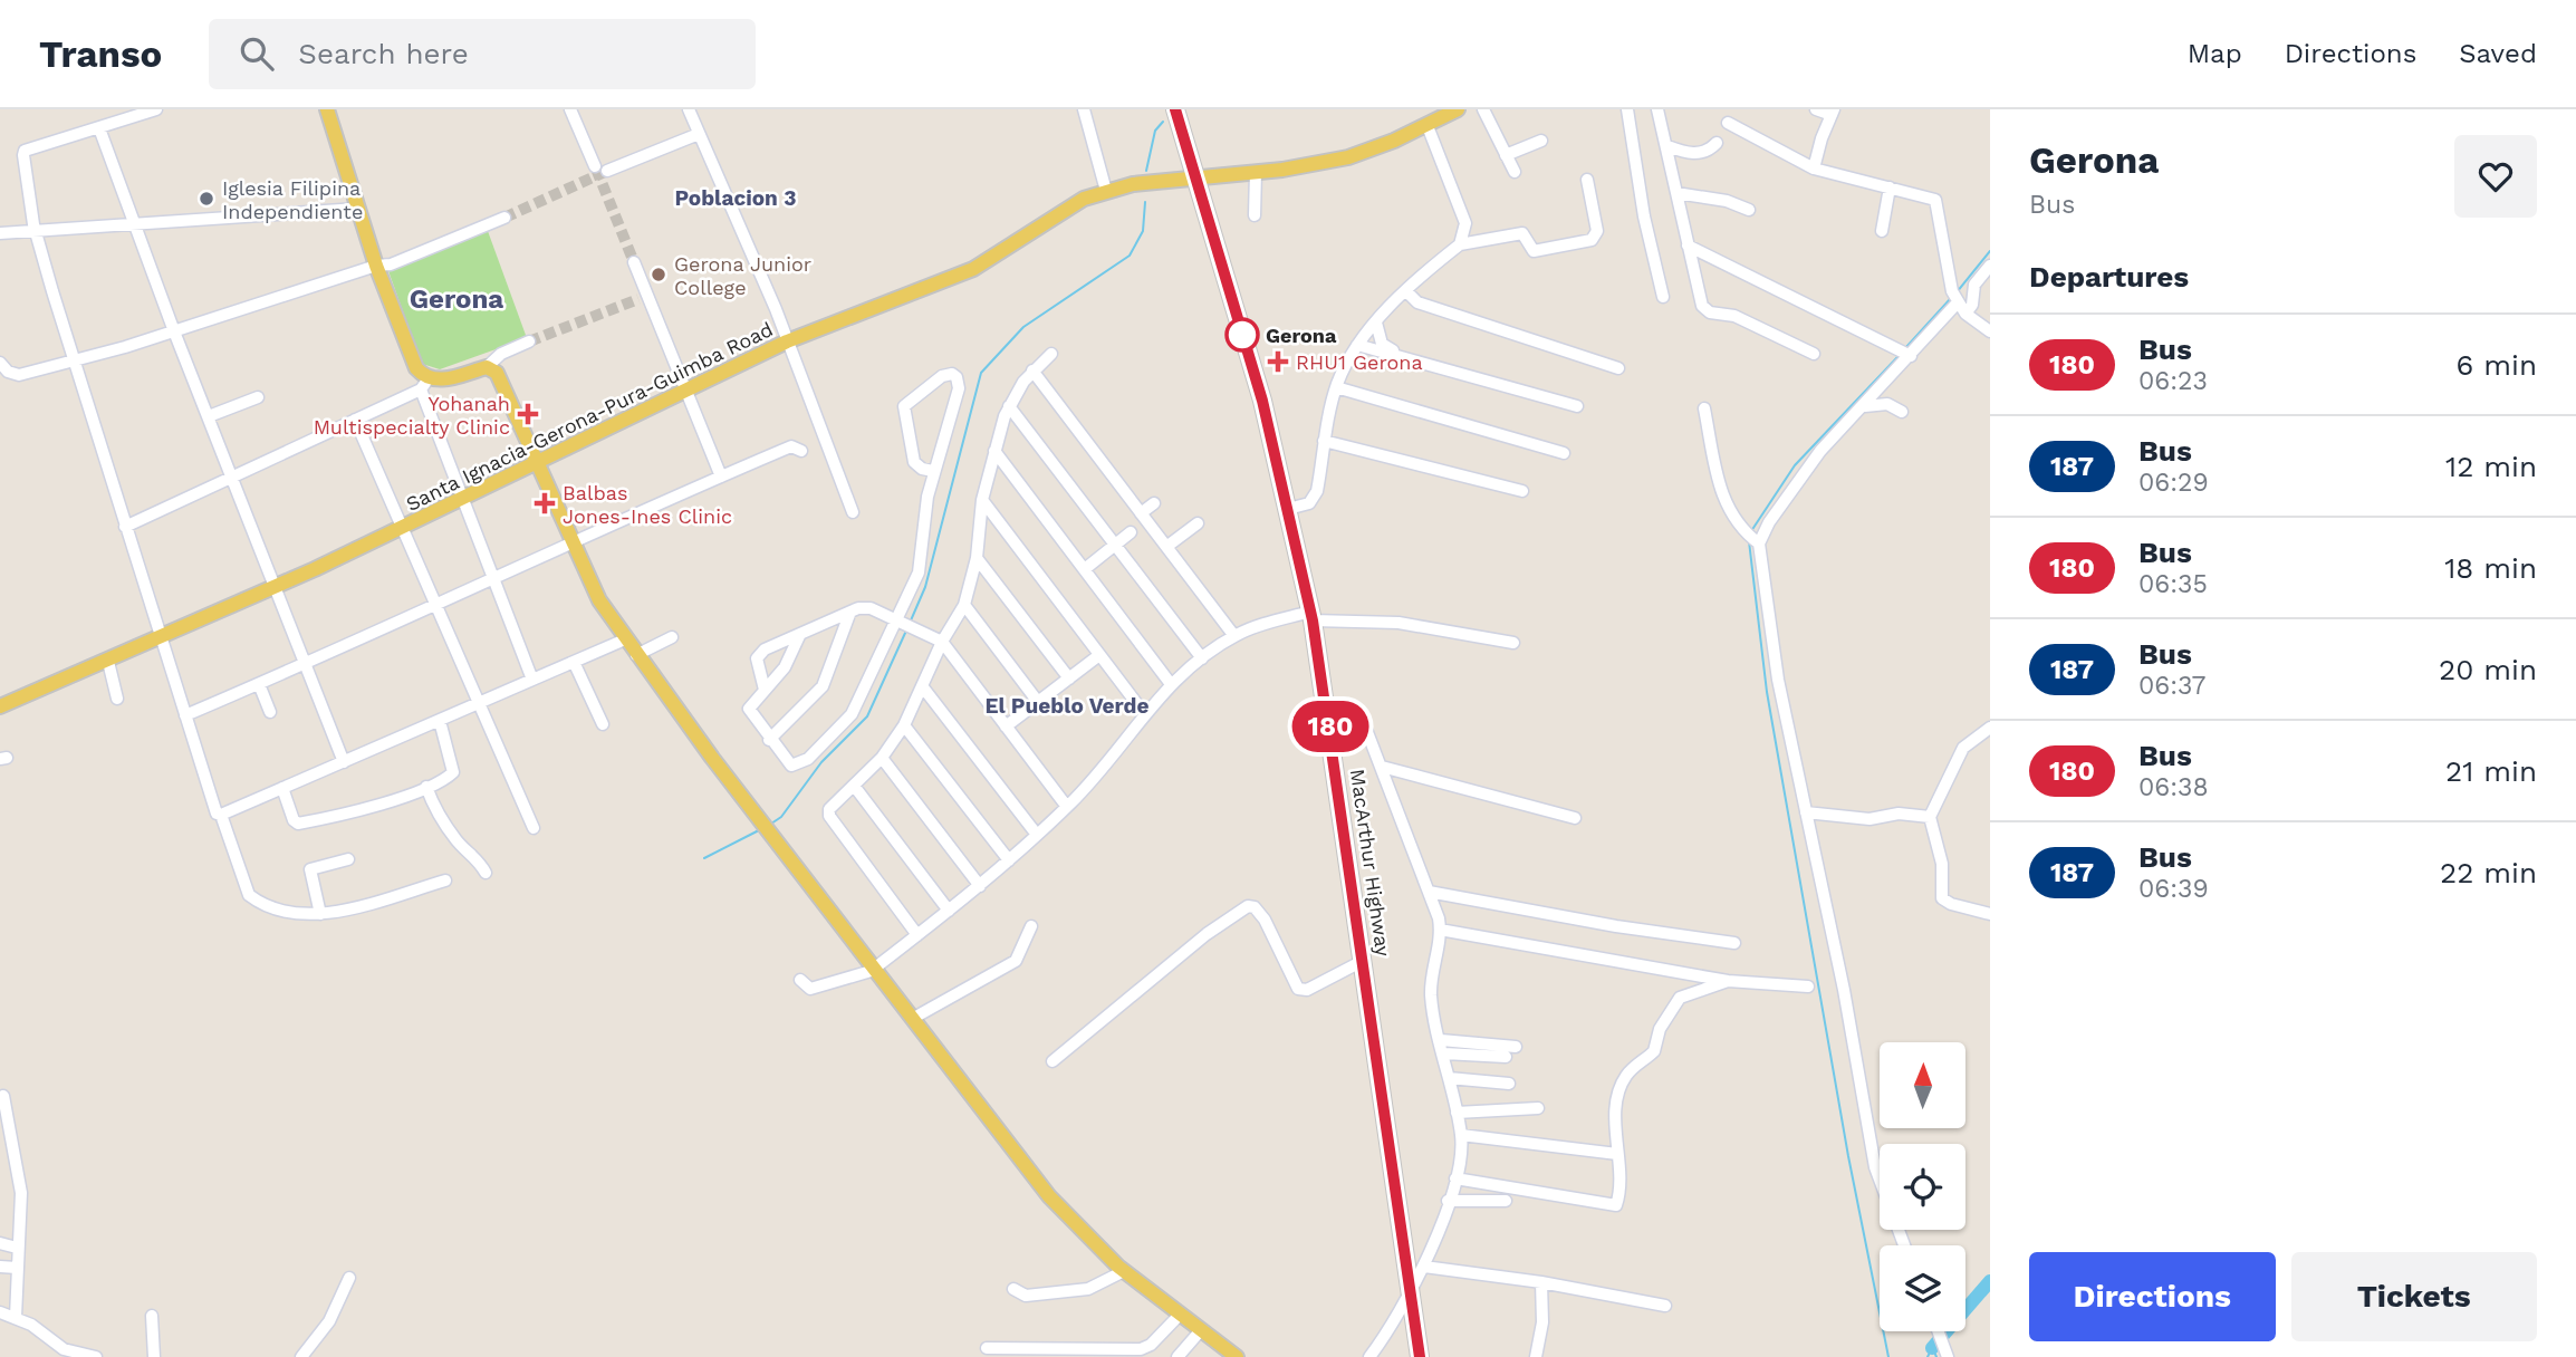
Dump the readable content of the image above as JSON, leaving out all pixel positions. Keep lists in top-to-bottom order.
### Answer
{
  "streets": {
    "highway": ["MacArthur Highway"],
    "main road": ["Santa Ignacia-Gerona-Pura-Guimba Road"]
  },
  "crossings": [
    ["Santa Ignacia-Gerona-Pura-Guimba Road", "MacArthur Highway"]
  ],
  "districts": ["Poblacion 3", "Gerona", "El Pueblo Verde"],
  "places": {
    "other": ["Iglesia Filipina Independiente", "Gerona Junior College", "Gerona"],
    "health": ["RHU1 Gerona", "Yohanah Multispecialty Clinic", "Balbas Jones-Ines Clinic"]
  },
  "lines": ["bus line 180"],
  "north": "top",
  "page": {
    "header": "Transo",
    "search": "Search here",
    "nav": ["Map", "Directions", "Saved"],
    "on_map": "180",
    "heading": [
      ["Gerona", "Bus"],
      "Departures"
    ],
    "list": [
      {
        "mark": "180",
        "name": "Bus",
        "note": "06:23",
        "value": "6 min"
      },
      {
        "mark": "187",
        "name": "Bus",
        "note": "06:29",
        "value": "12 min"
      },
      {
        "mark": "180",
        "name": "Bus",
        "note": "06:35",
        "value": "18 min"
      },
      {
        "mark": "187",
        "name": "Bus",
        "note": "06:37",
        "value": "20 min"
      },
      {
        "mark": "180",
        "name": "Bus",
        "note": "06:38",
        "value": "21 min"
      },
      {
        "mark": "187",
        "name": "Bus",
        "note": "06:39",
        "value": "22 min"
      }
    ],
    "buttons": ["Directions", "Tickets"]
  }
}
